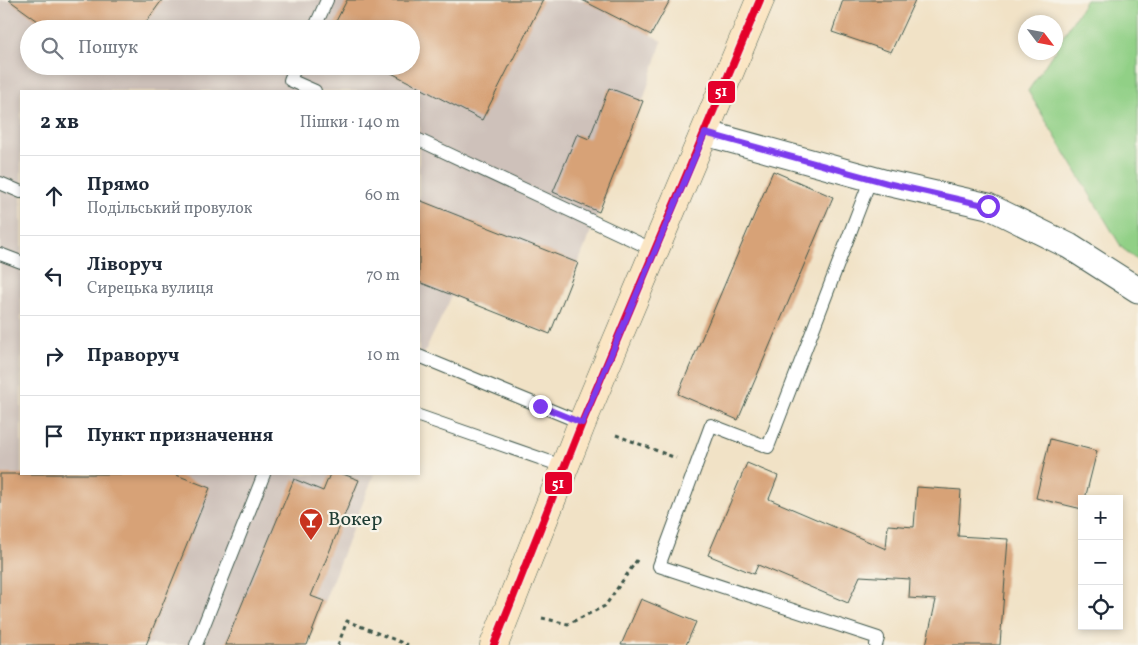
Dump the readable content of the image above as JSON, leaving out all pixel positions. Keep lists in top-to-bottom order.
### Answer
{
  "places": {
    "bar": ["Вокер"]
  },
  "lines": ["transit line 51"],
  "north": "bottom right",
  "page": {
    "search": "Пошук",
    "heading": ["2 хв", "Пішки · 140 m"],
    "list": [
      ["Прямо", "Подільський провулок", "60 m"],
      ["Ліворуч", "Сирецька вулиця", "70 m"],
      ["Праворуч", "10 m"],
      "Пункт призначення"
    ],
    "map_buttons": ["+", "−"]
  }
}
